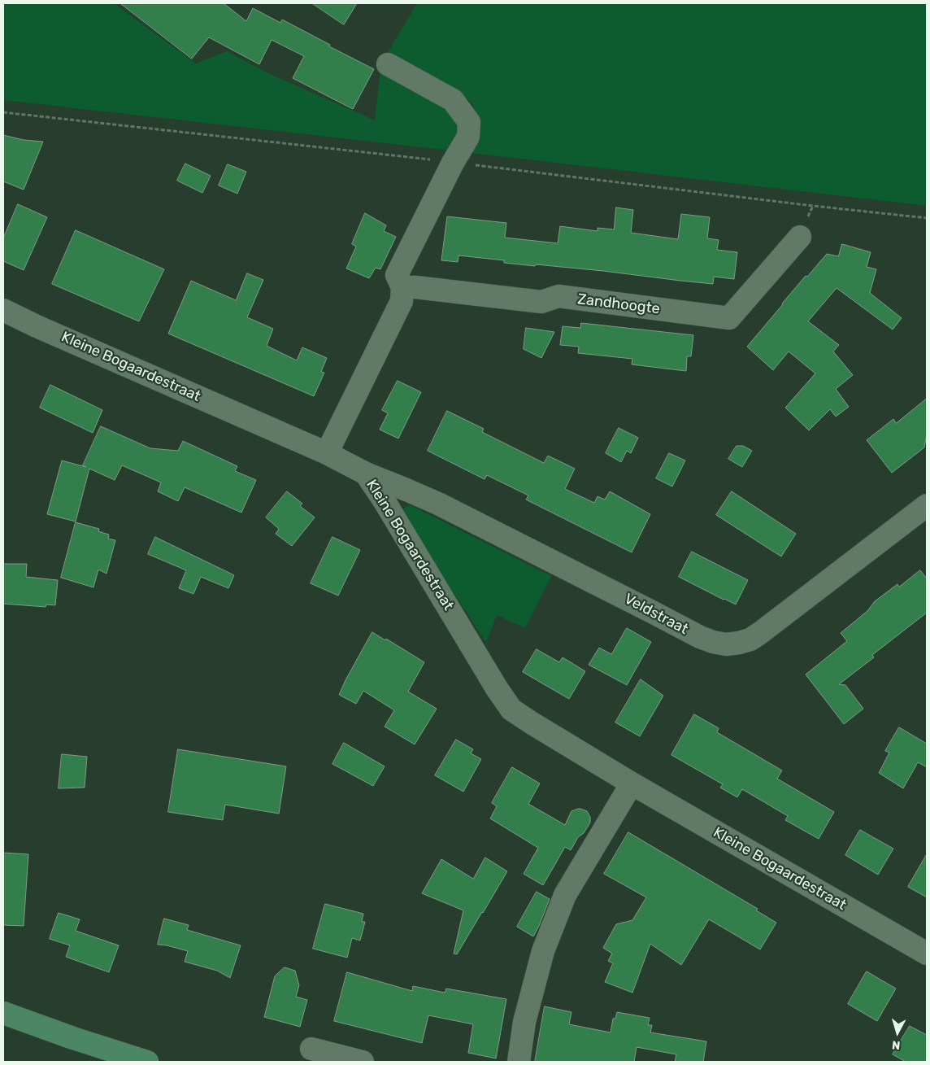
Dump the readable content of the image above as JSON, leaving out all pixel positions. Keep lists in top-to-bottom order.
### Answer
{
  "streets": {
    "street": ["Zandhoogte", "Kleine Bogaardestraat", "Veldstraat"]
  },
  "crossings": [
    ["Kleine Bogaardestraat", "Veldstraat"]
  ],
  "north": "bottom"
}
